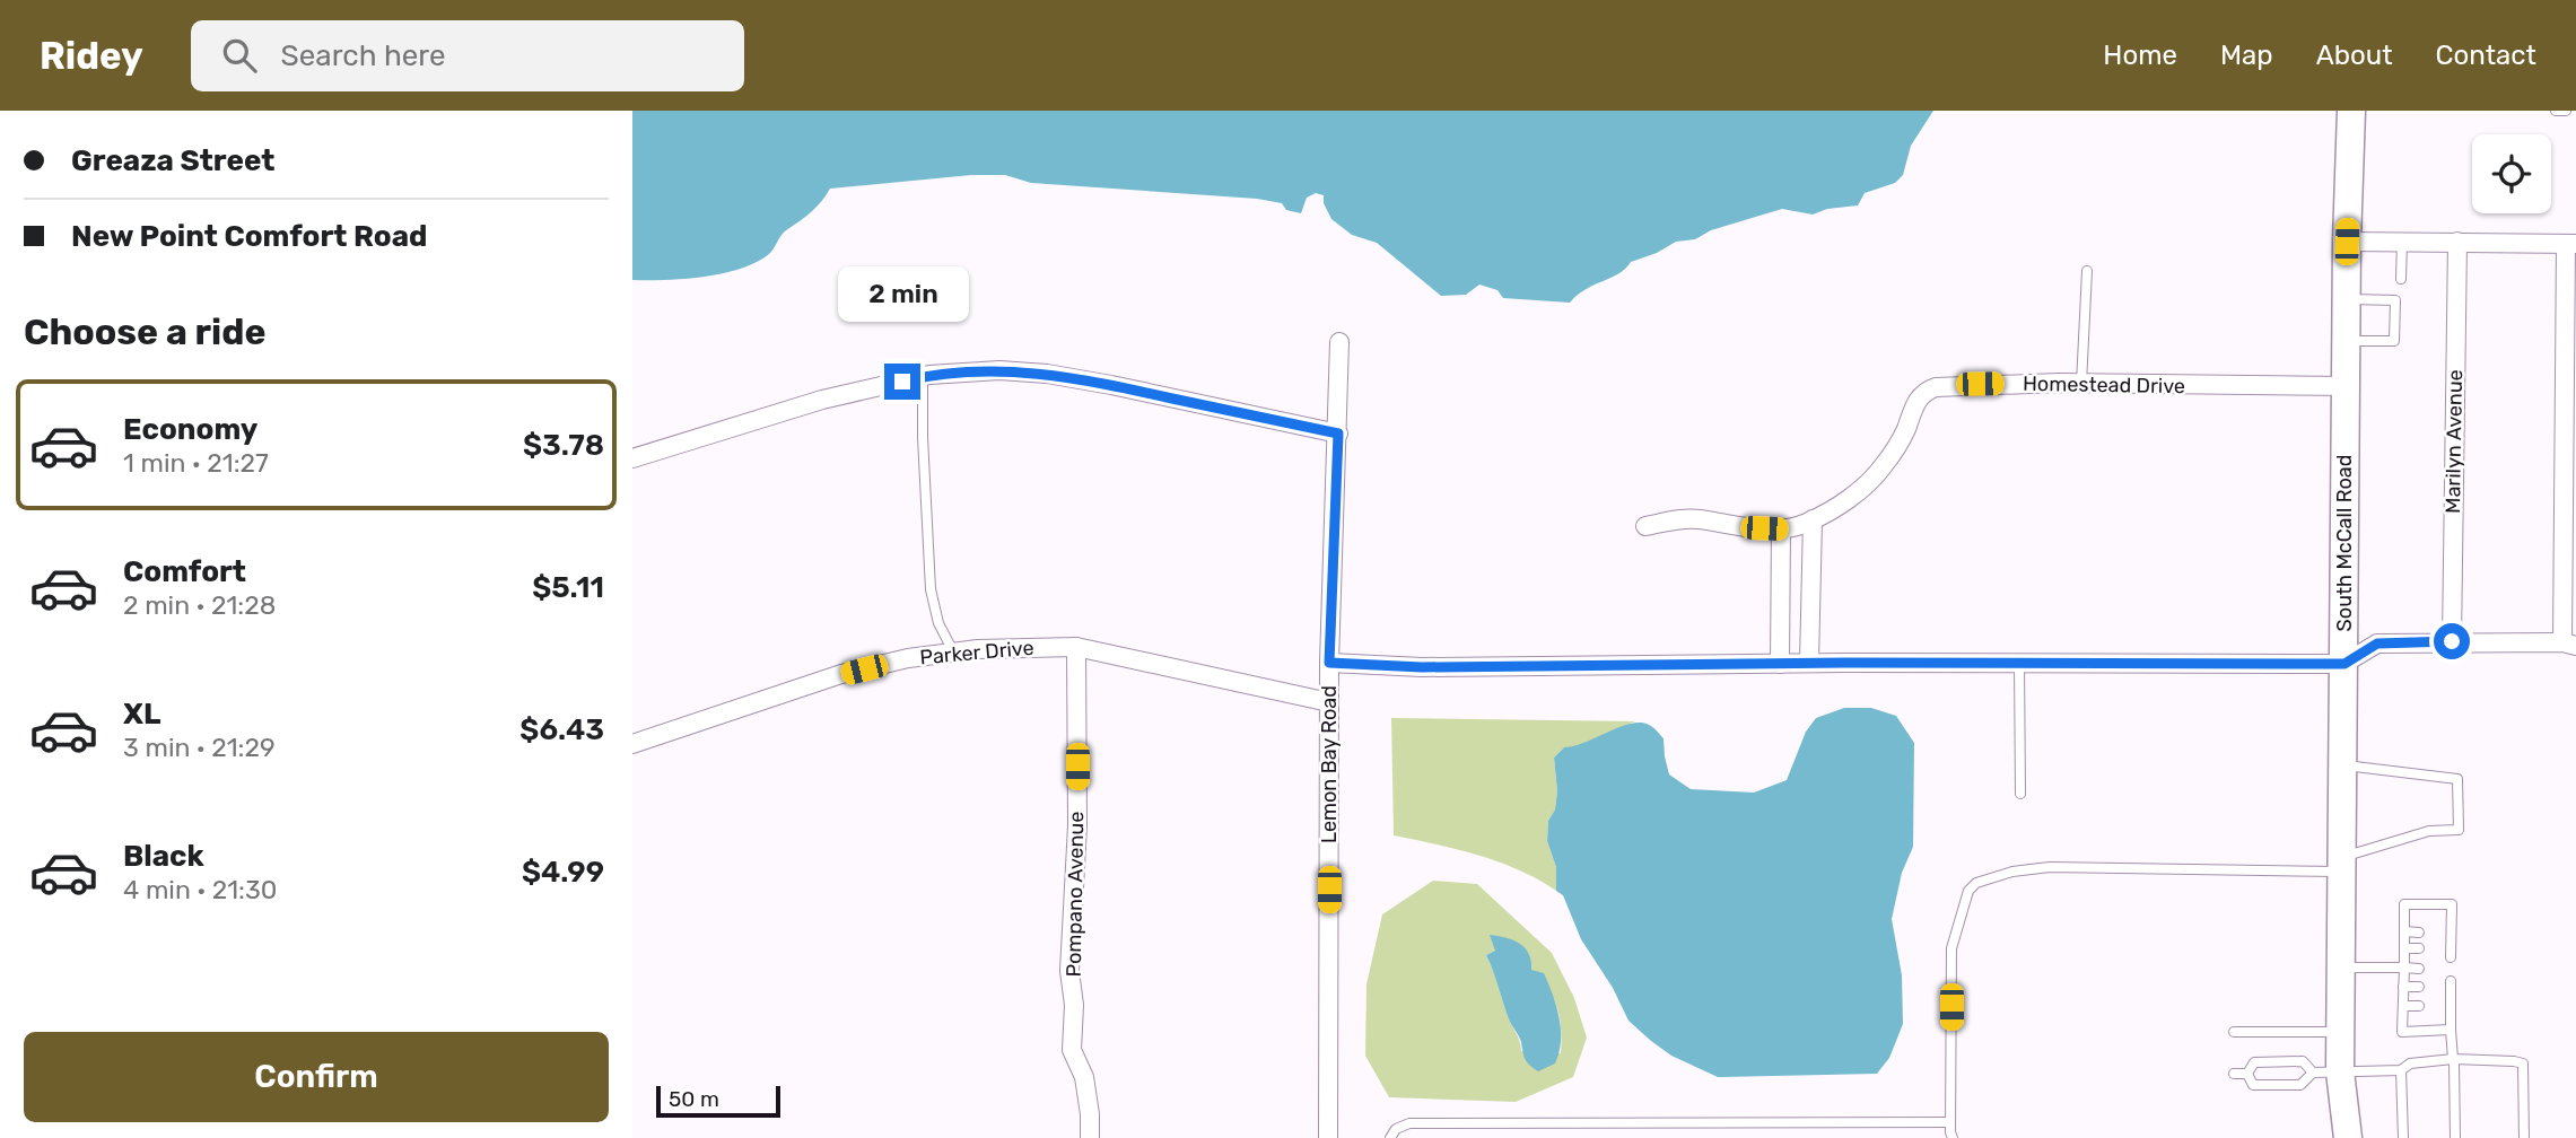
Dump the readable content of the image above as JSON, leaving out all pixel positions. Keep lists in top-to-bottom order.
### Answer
{
  "streets": {
    "main road": ["South McCall Road"],
    "street": [
      "Homestead Drive",
      "Marilyn Avenue",
      "Parker Drive",
      "Lemon Bay Road",
      "Pompano Avenue"
    ]
  },
  "crossings": [
    ["Homestead Drive", "South McCall Road"],
    ["Parker Drive", "Lemon Bay Road"],
    ["Parker Drive", "Pompano Avenue"]
  ],
  "scale_bar": "50 m",
  "page": {
    "header": "Ridey",
    "search": "Search here",
    "nav": [
      "Home",
      "Map",
      "About",
      "Contact"
    ],
    "banner": ["Greaza Street", "New Point Comfort Road"],
    "bubble": "2 min",
    "heading": "Choose a ride",
    "list": [
      {
        "name": "Economy",
        "note": "1 min · 21:27",
        "value": "$3.78"
      },
      {
        "name": "Comfort",
        "note": "2 min · 21:28",
        "value": "$5.11"
      },
      {
        "name": "XL",
        "note": "3 min · 21:29",
        "value": "$6.43"
      },
      {
        "name": "Black",
        "note": "4 min · 21:30",
        "value": "$4.99"
      }
    ],
    "buttons": "Confirm",
    "scale": "50 m"
  }
}
